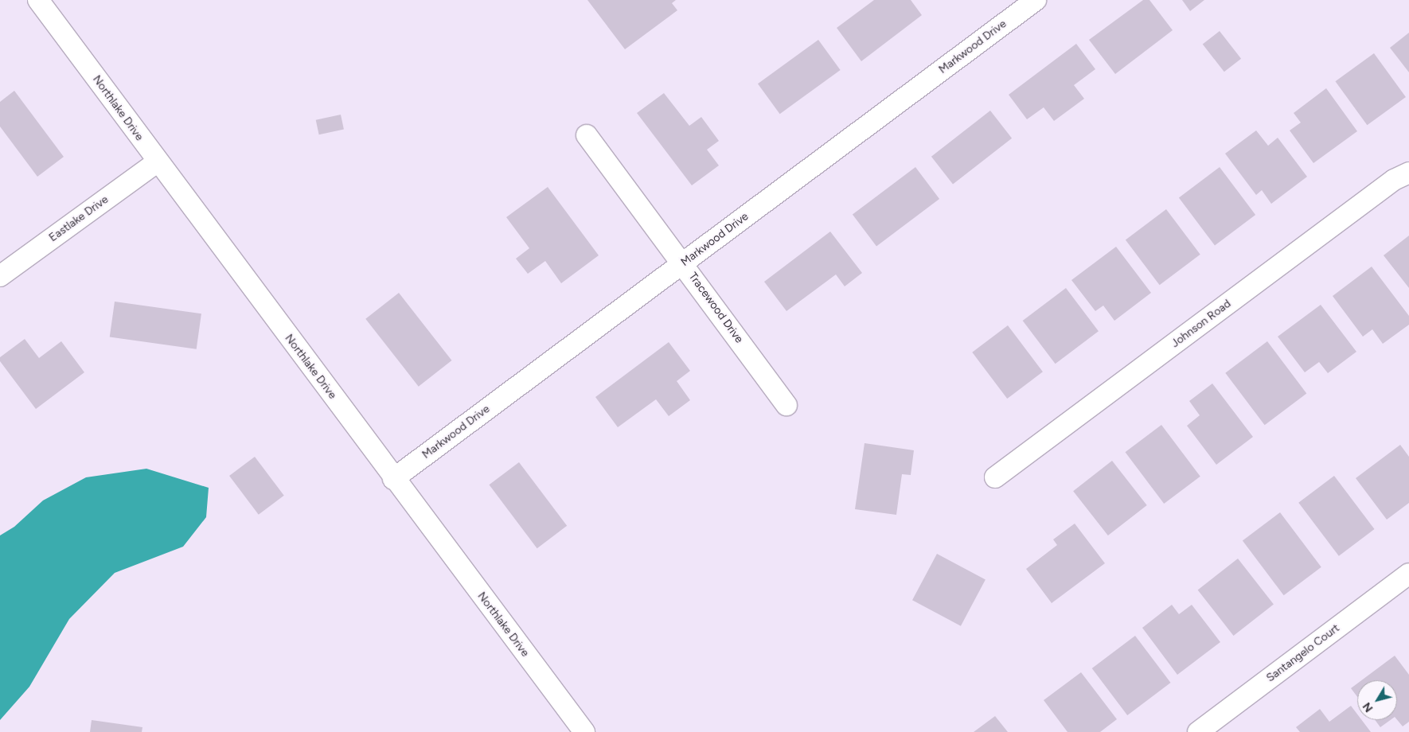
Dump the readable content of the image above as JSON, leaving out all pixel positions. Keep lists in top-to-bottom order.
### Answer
{
  "streets": {
    "street": [
      "Markwood Drive",
      "Northlake Drive",
      "Eastlake Drive",
      "Tracewood Drive",
      "Johnson Road",
      "Santangelo Court"
    ]
  },
  "crossings": [
    ["Markwood Drive", "Northlake Drive"],
    ["Markwood Drive", "Tracewood Drive"],
    ["Northlake Drive", "Eastlake Drive"]
  ],
  "north": "bottom left"
}
